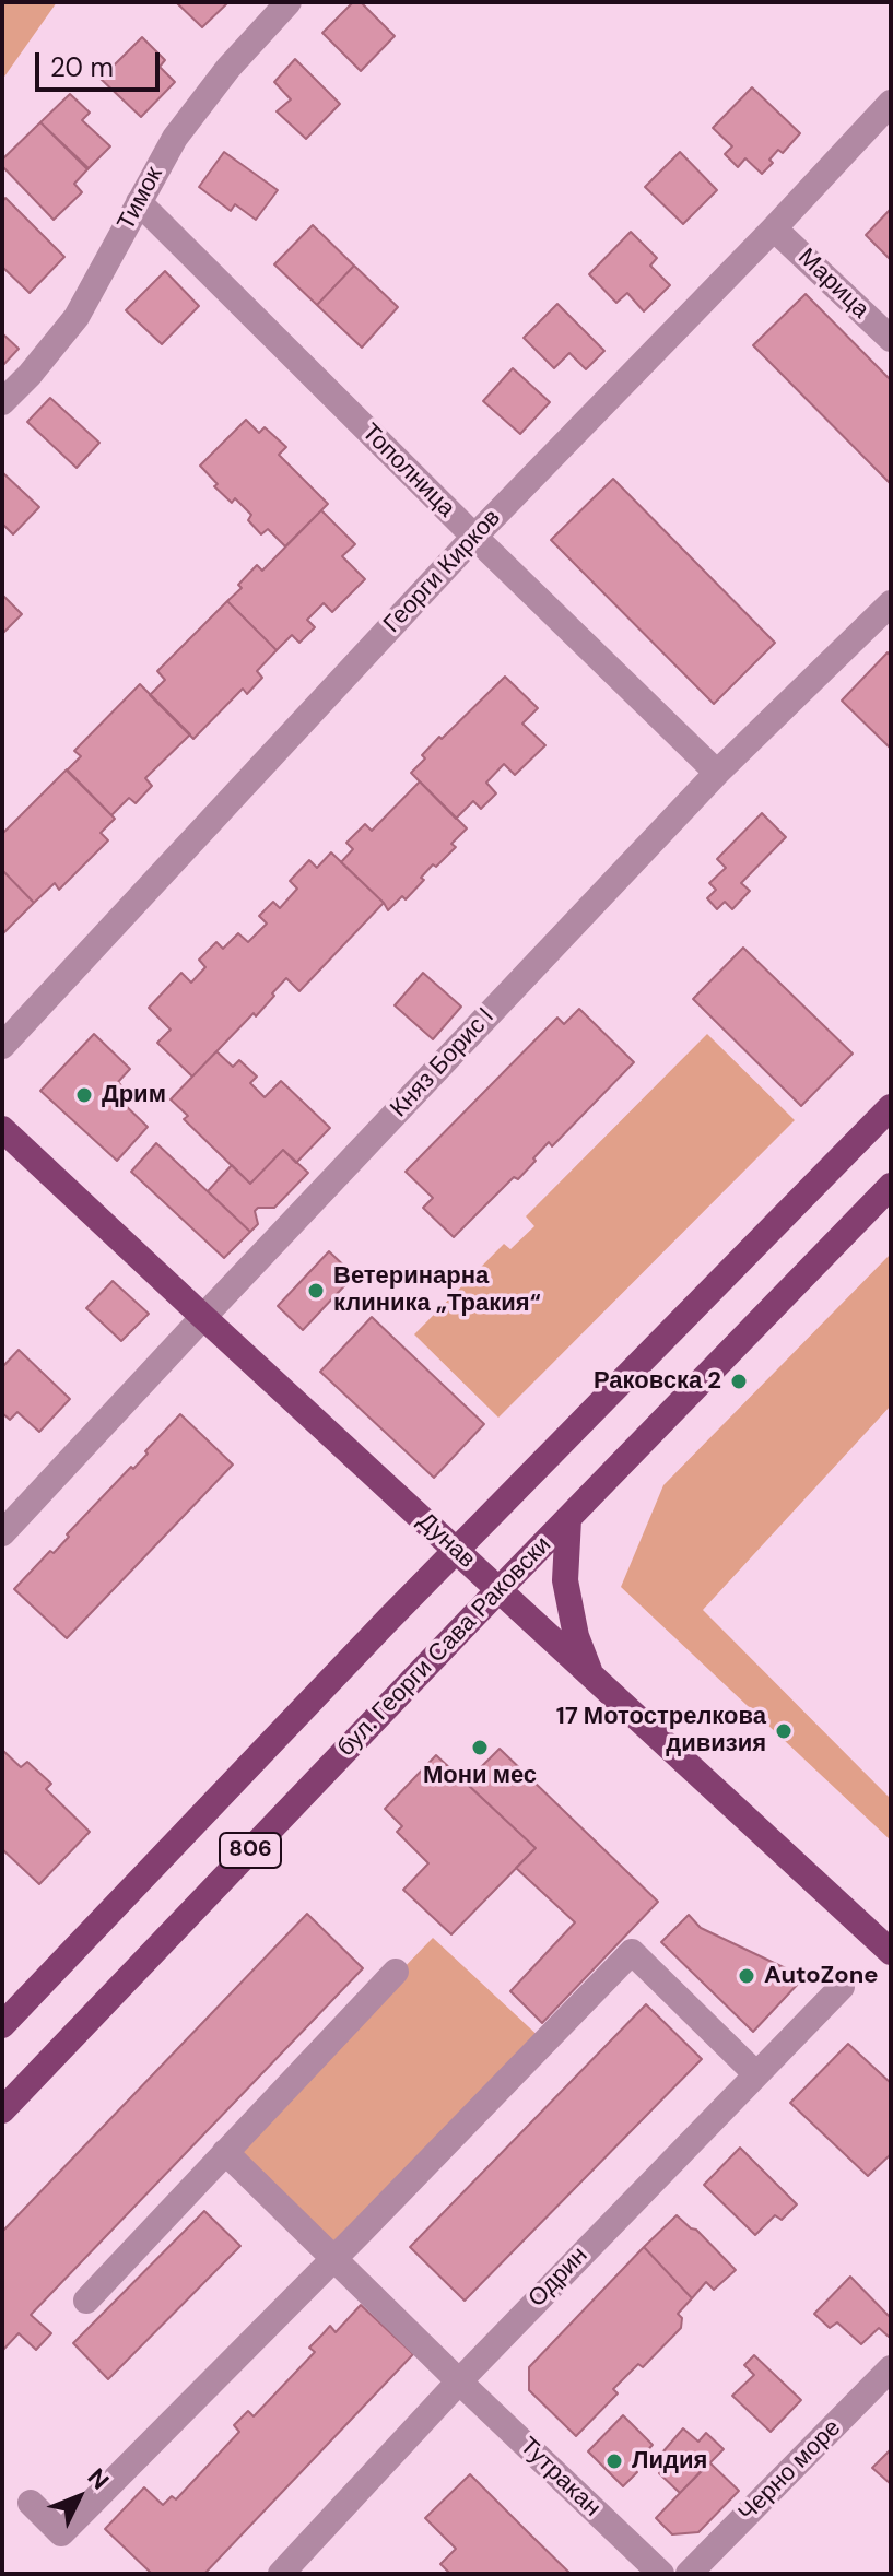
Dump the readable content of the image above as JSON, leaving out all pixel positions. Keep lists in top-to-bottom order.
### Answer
{
  "streets": {
    "main road": ["Дунав", "бул. Георги Сава Раковски", "806"],
    "street": [
      "Тимок",
      "Марица",
      "Тополница",
      "Георги Кирков",
      "Княз Борис I",
      "Одрин",
      "Черно море",
      "Тутракан"
    ]
  },
  "crossings": [
    ["Тимок", "Тополница"],
    ["Марица", "Георги Кирков"],
    ["Тополница", "Георги Кирков"],
    ["Тополница", "Княз Борис I"],
    ["Княз Борис I", "Дунав"],
    ["Дунав", "бул. Георги Сава Раковски"],
    ["Дунав", "806"],
    ["Одрин", "Тутракан"]
  ],
  "places": [
    "Дрим",
    "Ветеринарна клиника „Тракия“",
    "Раковска 2",
    "17 Мотострелкова дивизия",
    "Мони мес",
    "AutoZone",
    "Лидия"
  ],
  "scale_bar": "20 m",
  "north": "top right"
}
